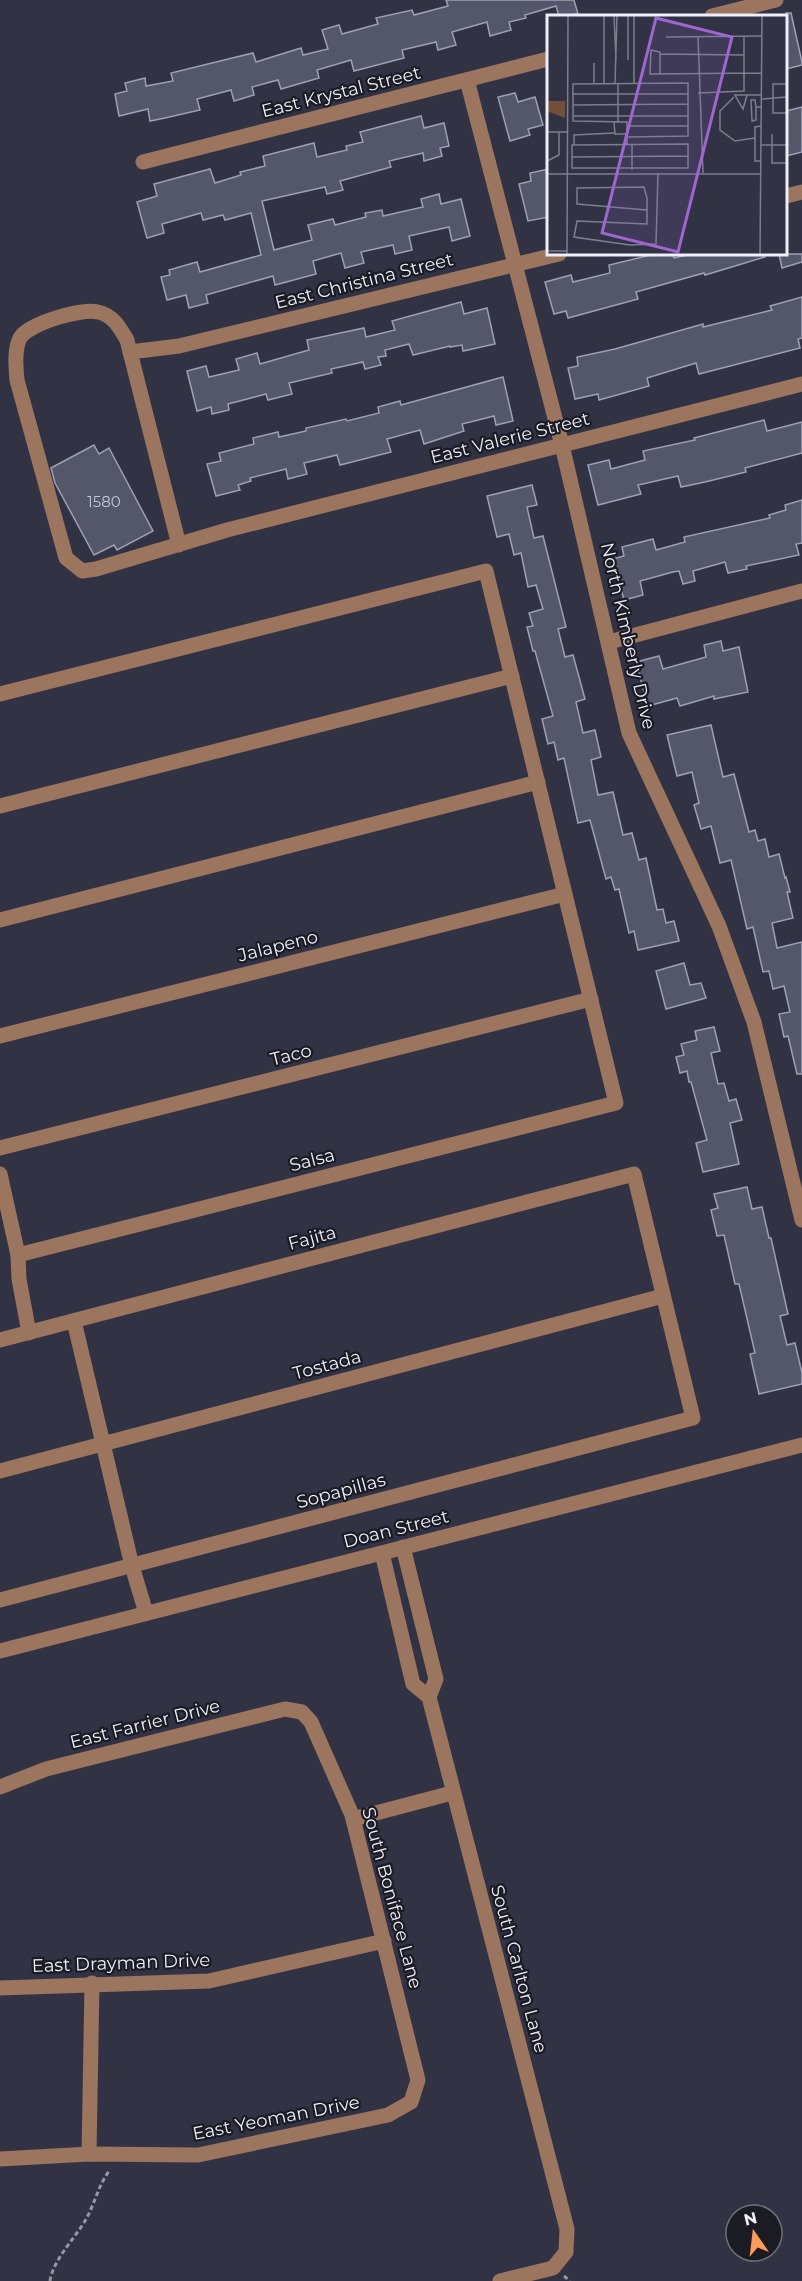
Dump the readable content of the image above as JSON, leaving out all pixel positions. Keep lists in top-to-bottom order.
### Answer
{
  "streets": {
    "street": [
      "East Krystal Street",
      "East Christina Street",
      "East Valerie Street",
      "North Kimberly Drive",
      "Jalapeno",
      "Taco",
      "Salsa",
      "Fajita",
      "Tostada",
      "Sopapillas",
      "Doan Street",
      "East Farrier Drive",
      "South Boniface Lane",
      "East Drayman Drive",
      "South Carlton Lane",
      "East Yeoman Drive"
    ]
  },
  "crossings": [
    ["East Krystal Street", "North Kimberly Drive"],
    ["East Christina Street", "East Valerie Street"],
    ["East Christina Street", "North Kimberly Drive"],
    ["East Valerie Street", "North Kimberly Drive"],
    ["Taco", "Salsa"],
    ["Fajita", "Tostada"],
    ["Fajita", "Sopapillas"],
    ["Tostada", "Sopapillas"],
    ["Doan Street", "South Carlton Lane"],
    ["East Farrier Drive", "South Boniface Lane"],
    ["South Boniface Lane", "East Drayman Drive"],
    ["South Boniface Lane", "East Yeoman Drive"]
  ],
  "house_numbers": ["1580"],
  "north": "top"
}
